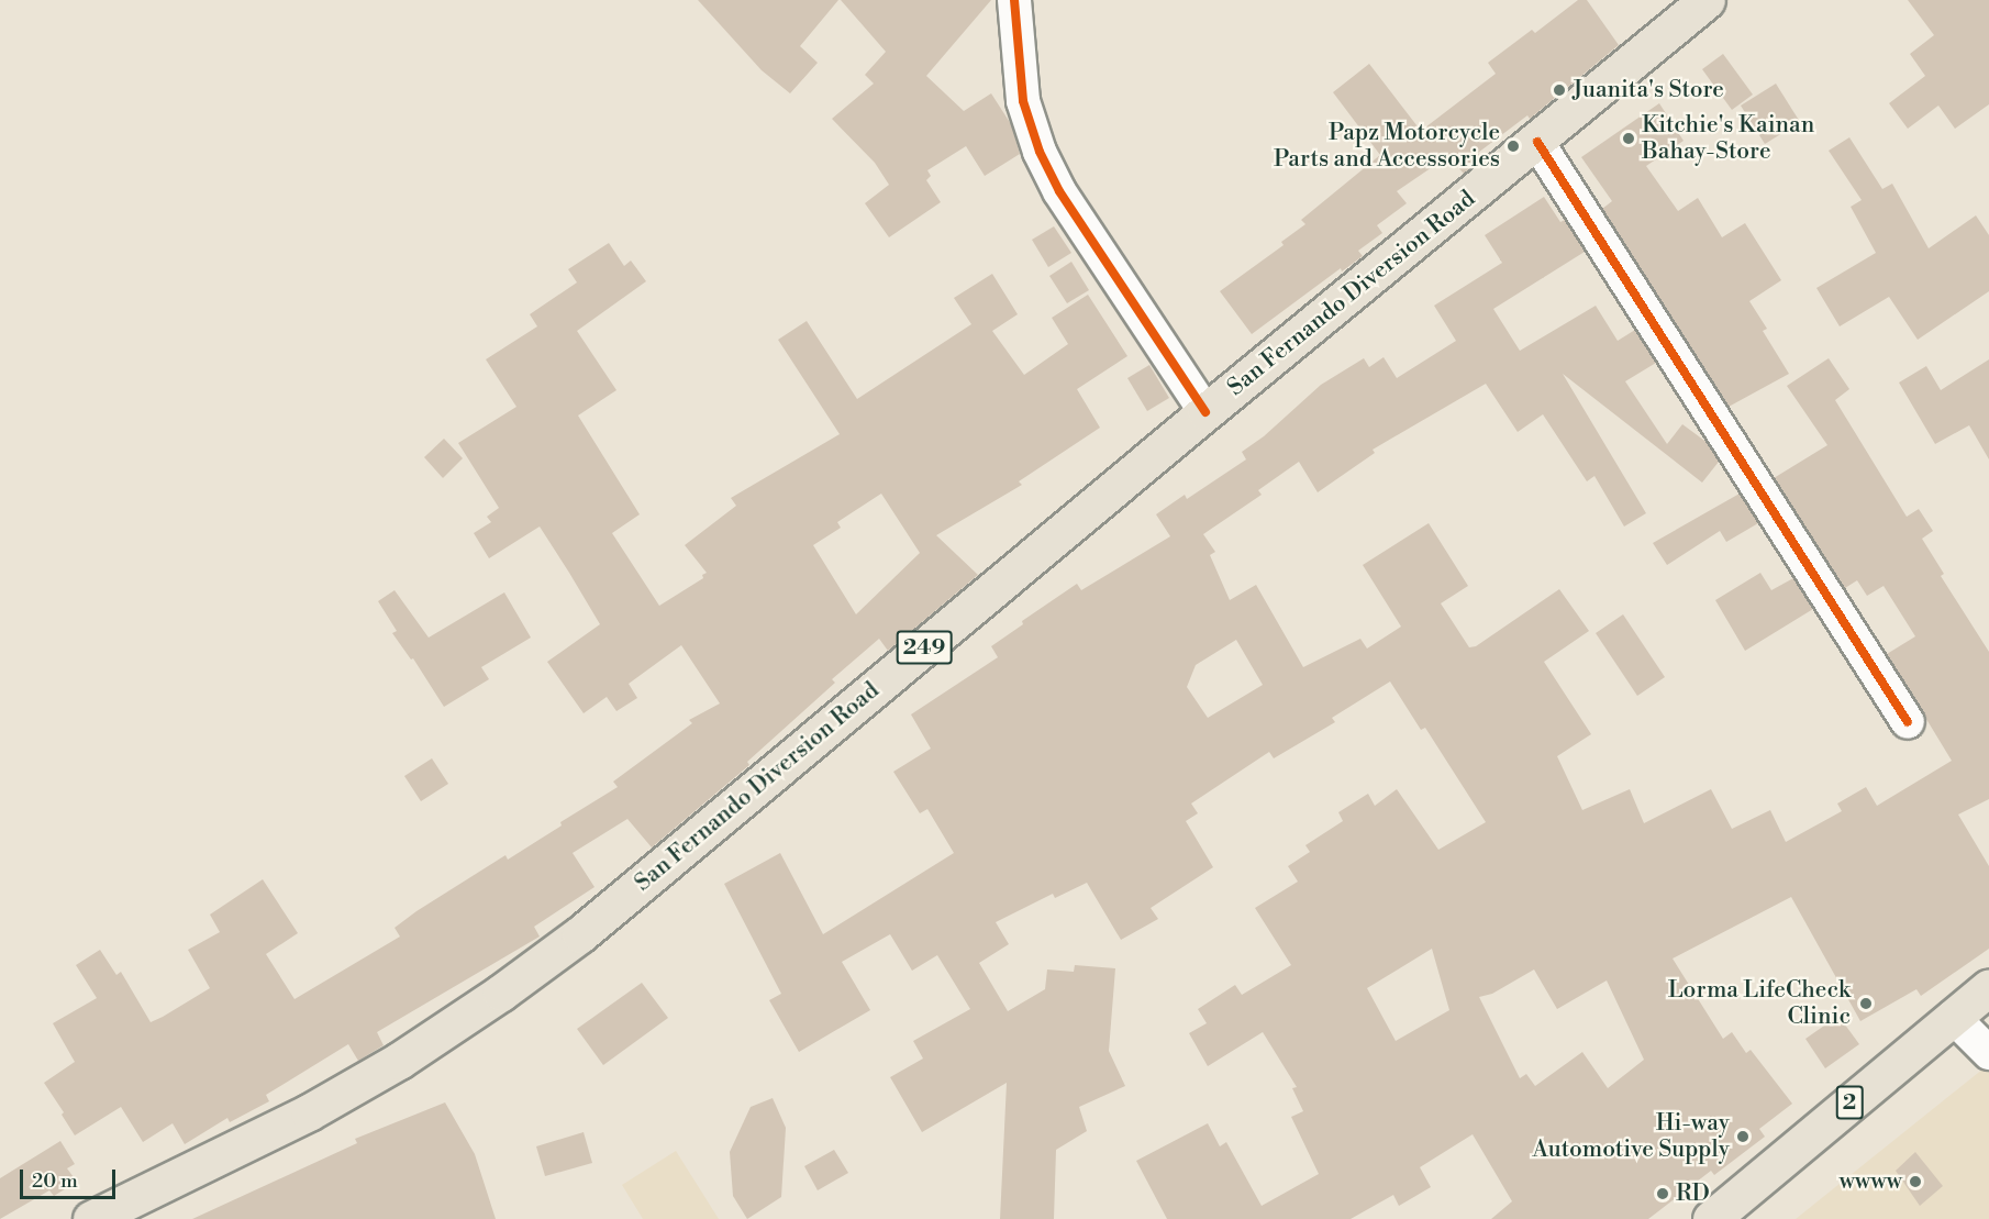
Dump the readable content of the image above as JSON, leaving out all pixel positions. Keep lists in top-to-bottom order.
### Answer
{
  "streets": {
    "main road": ["San Fernando Diversion Road", "249", "2"]
  },
  "places": [
    "Juanita's Store",
    "Kitchie's Kainan Bahay-Store",
    "Papz Motorcycle Parts and Accessories",
    "Lorma LifeCheck Clinic",
    "Hi-way Automotive Supply",
    "wwww",
    "RD"
  ],
  "scale_bar": "20 m"
}
